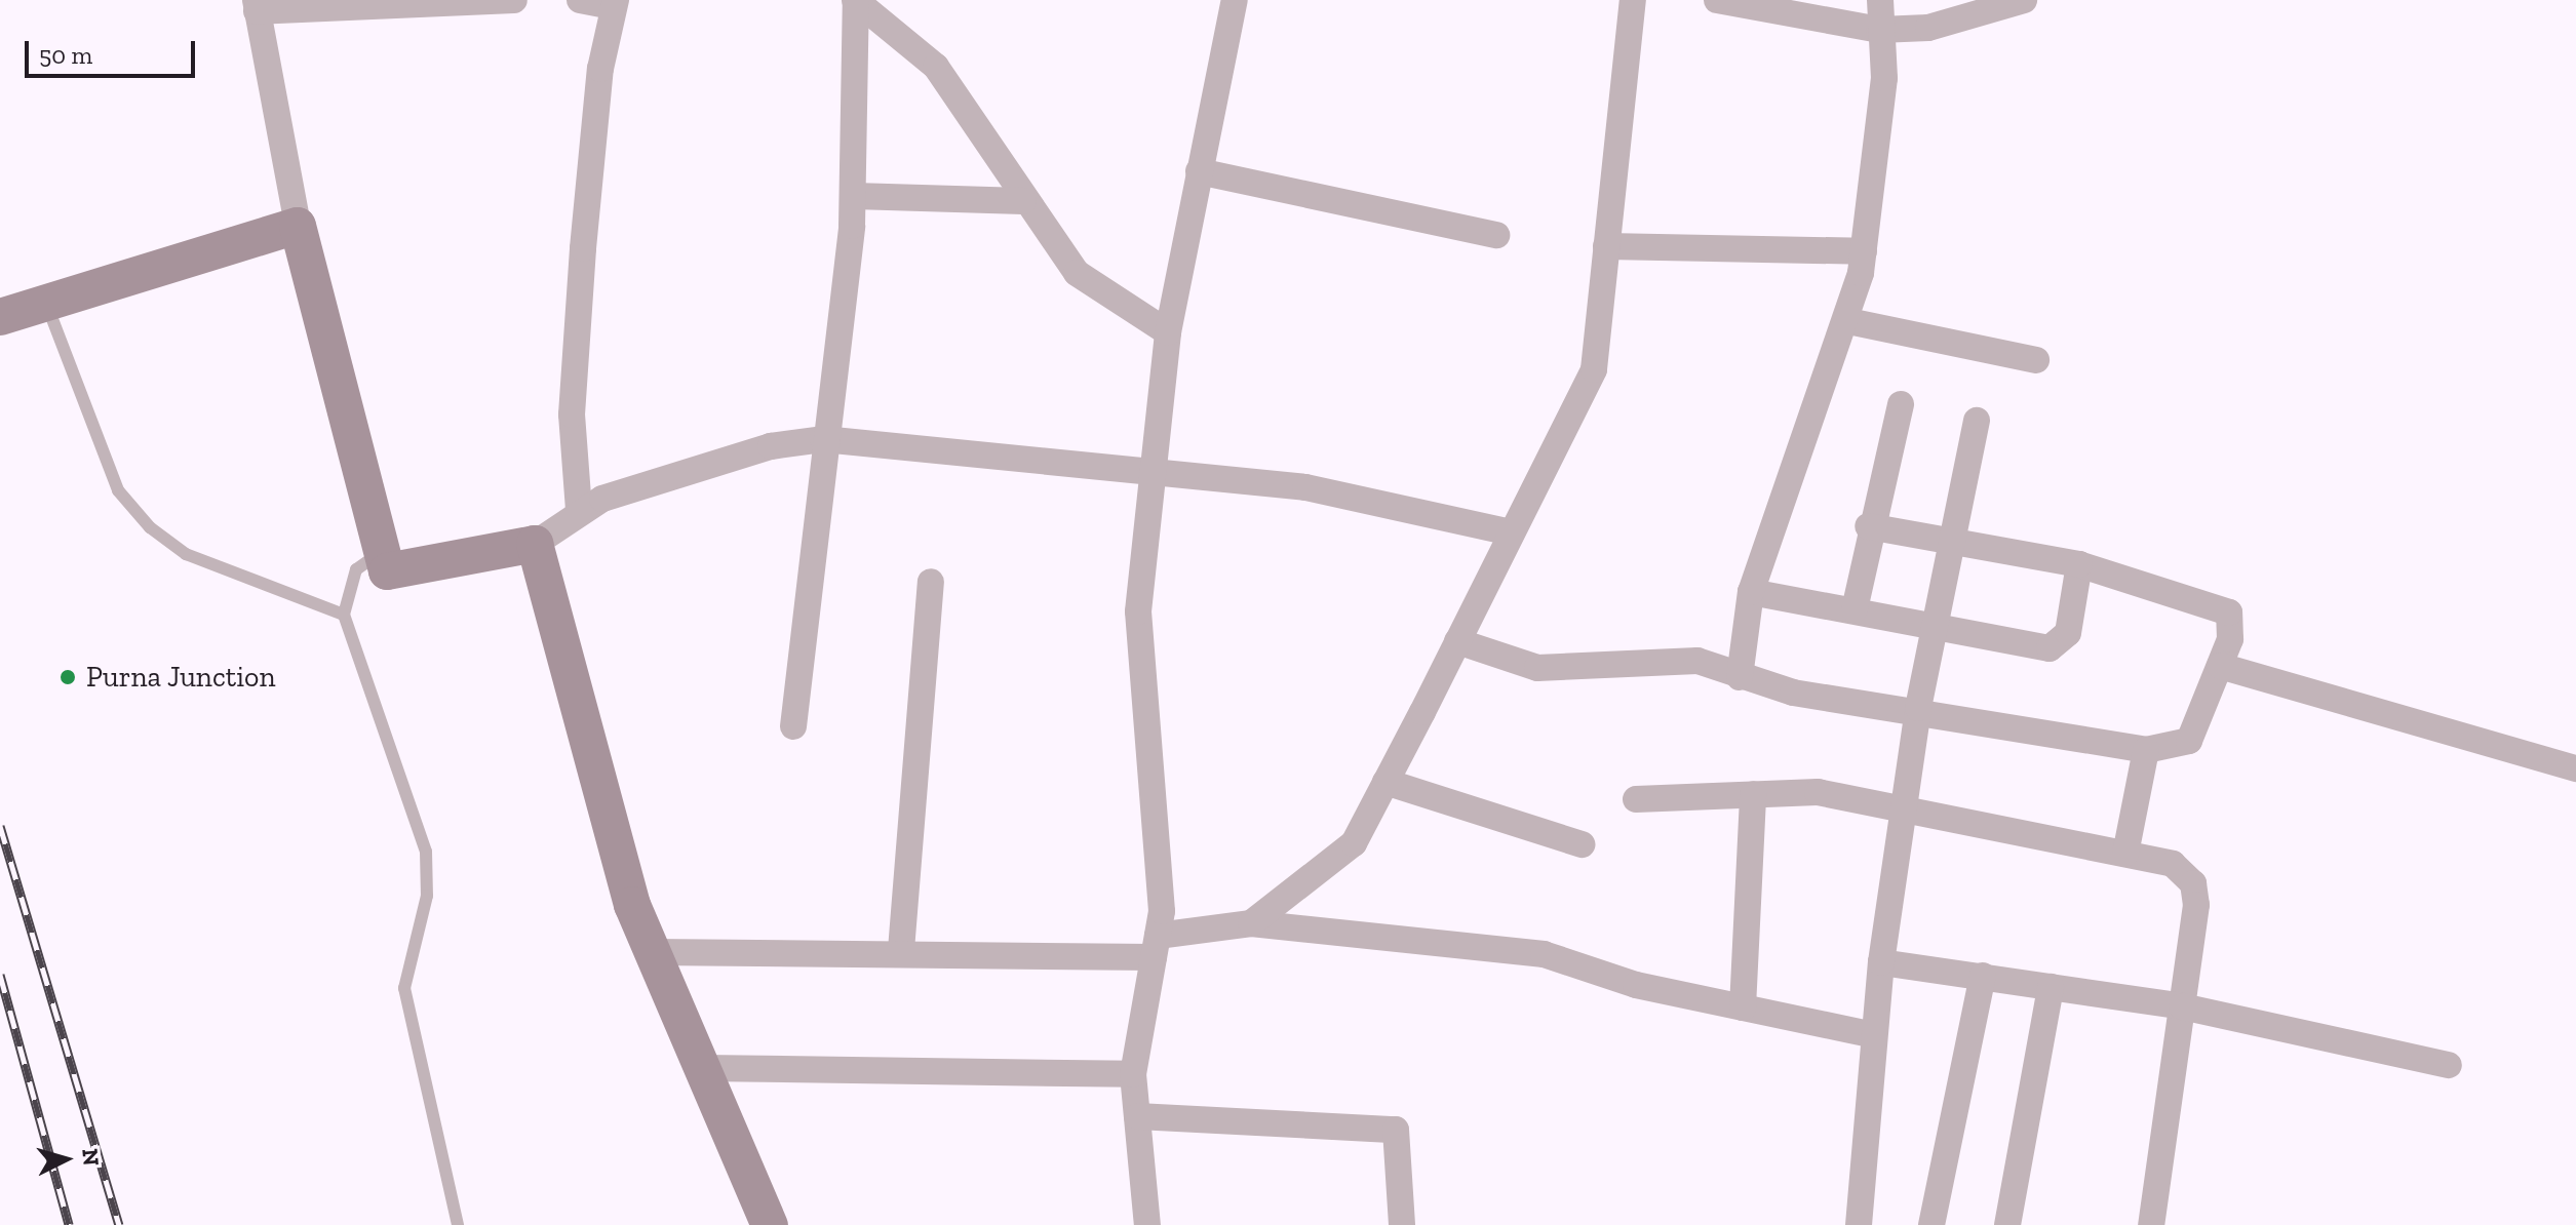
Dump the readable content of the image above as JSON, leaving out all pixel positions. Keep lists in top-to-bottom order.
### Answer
{
  "places": ["Purna Junction"],
  "scale_bar": "50 m",
  "north": "right"
}
